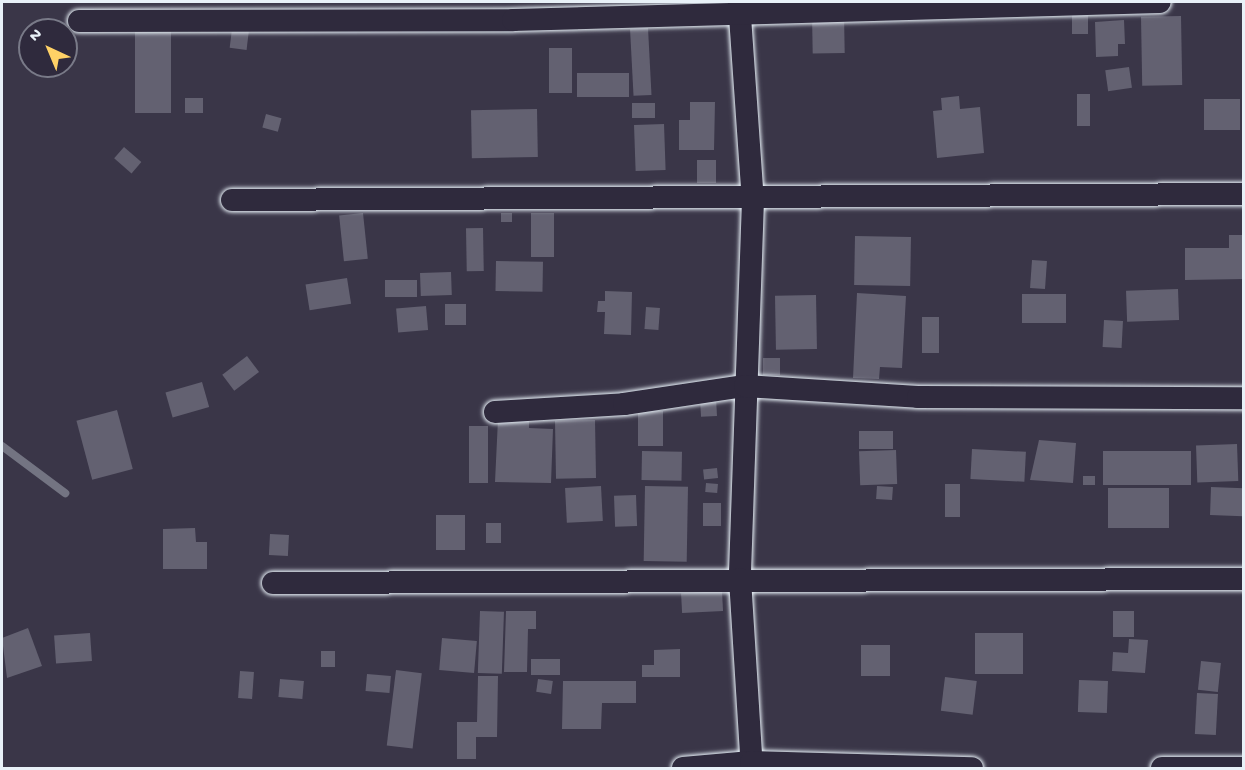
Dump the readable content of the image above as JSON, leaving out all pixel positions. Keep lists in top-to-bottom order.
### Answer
{
  "north": "top left"
}
